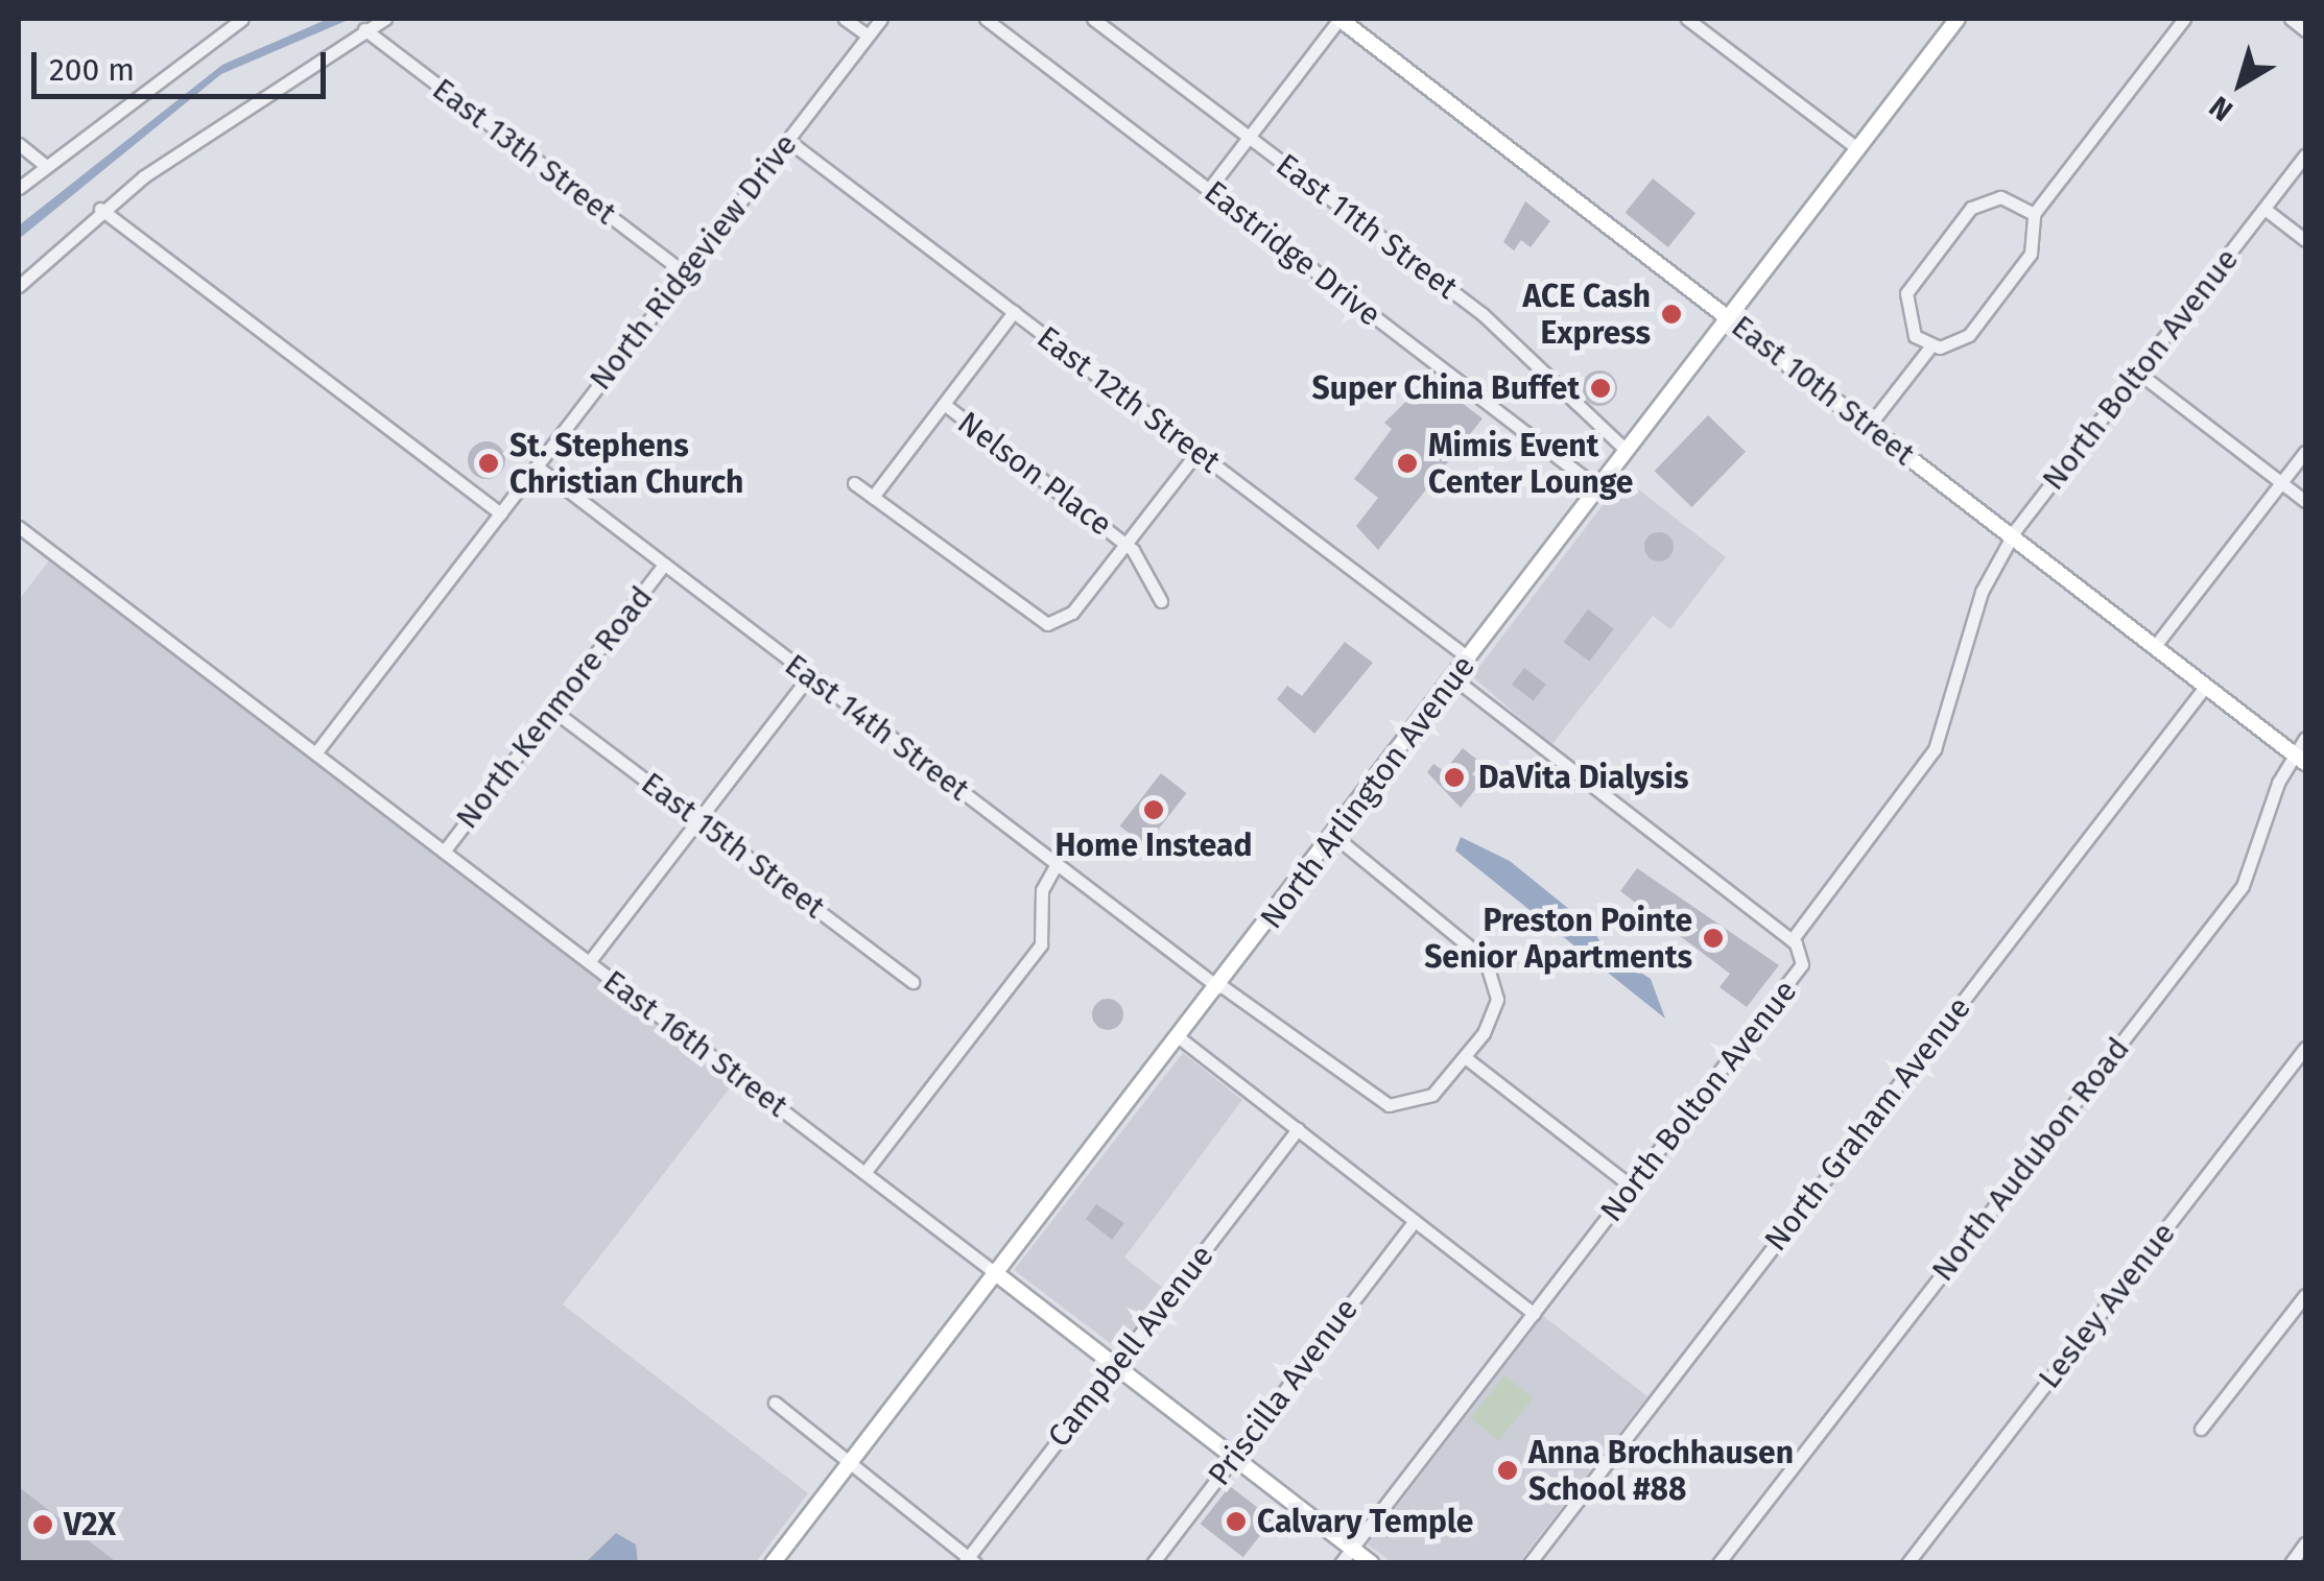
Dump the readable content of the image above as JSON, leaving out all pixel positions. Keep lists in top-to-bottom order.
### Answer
{
  "streets": {
    "main road": ["East 10th Street", "North Arlington Avenue", "East 16th Street"],
    "street": [
      "East 13th Street",
      "East 11th Street",
      "Eastridge Drive",
      "North Ridgeview Drive",
      "North Bolton Avenue",
      "East 12th Street",
      "Nelson Place",
      "North Kenmore Road",
      "East 14th Street",
      "East 15th Street",
      "North Graham Avenue",
      "North Audubon Road",
      "Lesley Avenue",
      "Campbell Avenue",
      "Priscilla Avenue"
    ]
  },
  "crossings": [
    ["East 13th Street", "North Ridgeview Drive"],
    ["East 11th Street", "North Arlington Avenue"],
    ["Eastridge Drive", "North Arlington Avenue"],
    ["North Ridgeview Drive", "East 12th Street"],
    ["North Ridgeview Drive", "East 14th Street"],
    ["North Ridgeview Drive", "East 16th Street"],
    ["North Bolton Avenue", "East 10th Street"],
    ["North Bolton Avenue", "East 16th Street"],
    ["East 10th Street", "North Arlington Avenue"],
    ["East 10th Street", "North Graham Avenue"],
    ["East 10th Street", "North Audubon Road"],
    ["East 12th Street", "North Arlington Avenue"],
    ["North Kenmore Road", "East 14th Street"],
    ["North Kenmore Road", "East 15th Street"],
    ["North Kenmore Road", "East 16th Street"],
    ["East 14th Street", "North Arlington Avenue"],
    ["North Arlington Avenue", "East 16th Street"],
    ["East 16th Street", "Campbell Avenue"],
    ["East 16th Street", "Priscilla Avenue"]
  ],
  "places": [
    "ACE Cash Express",
    "Super China Buffet",
    "St. Stephens Christian Church",
    "Mimis Event Center Lounge",
    "DaVita Dialysis",
    "Home Instead",
    "Preston Pointe Senior Apartments",
    "Anna Brochhausen School #88",
    "Calvary Temple",
    "V2X"
  ],
  "scale_bar": "200 m",
  "north": "bottom left"
}
